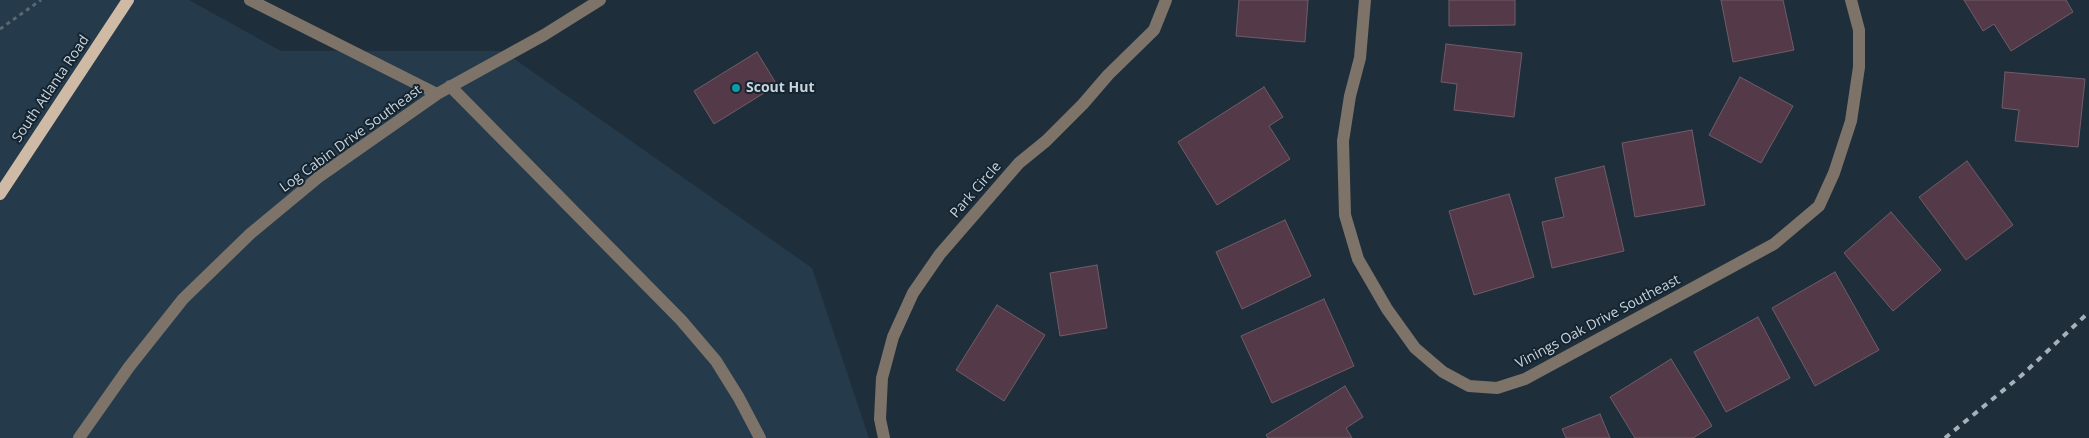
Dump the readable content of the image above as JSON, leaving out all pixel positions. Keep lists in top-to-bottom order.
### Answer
{
  "streets": {
    "main road": ["South Atlanta Road"],
    "street": ["Log Cabin Drive Southeast", "Park Circle", "Vinings Oak Drive Southeast"]
  },
  "places": ["Scout Hut"]
}
